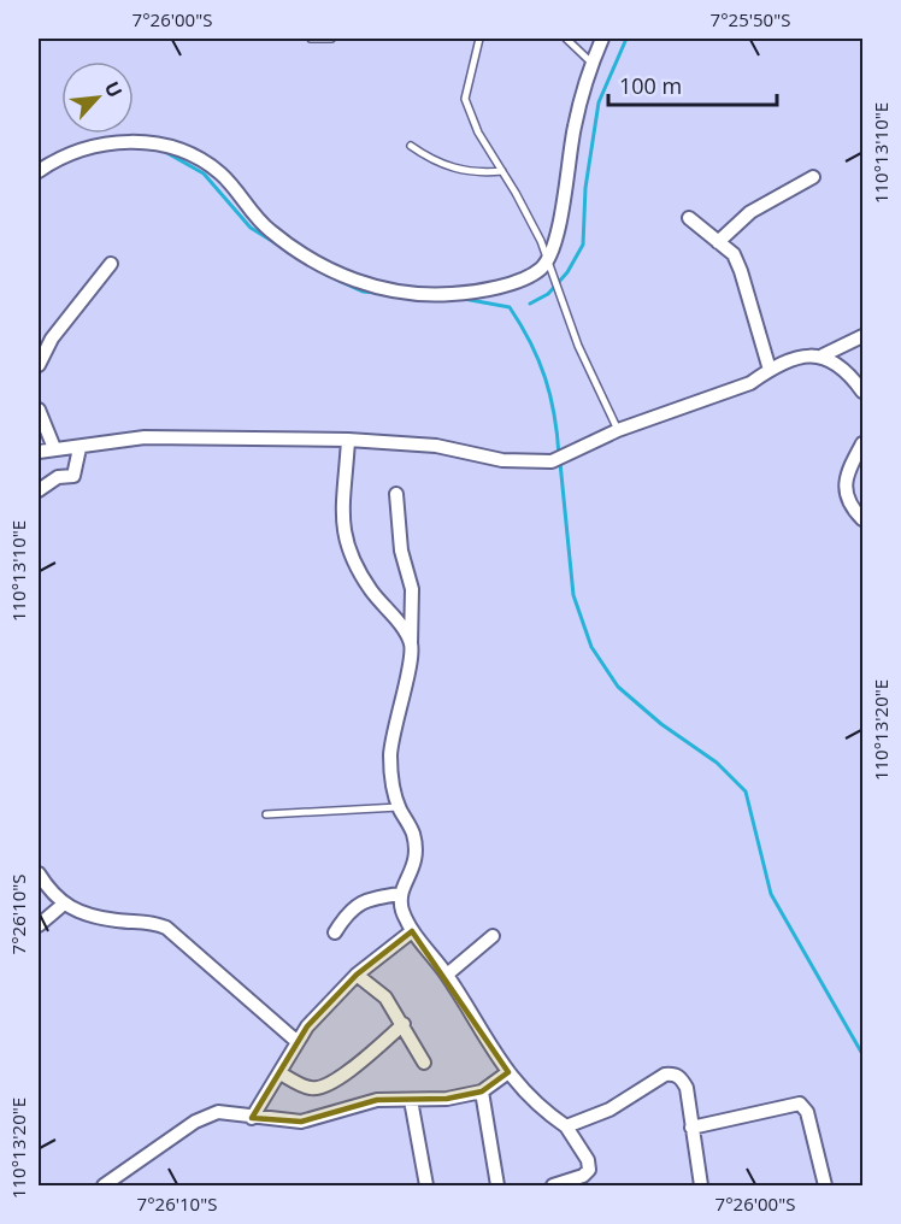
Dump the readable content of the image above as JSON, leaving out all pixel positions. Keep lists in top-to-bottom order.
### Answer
{
  "scale_bar": "100 m",
  "north": "top right",
  "coordinates": [
    "7°26'00\"S",
    "7°25'50\"S",
    "110°13'10\"E",
    "110°13'20\"E",
    "7°26'10\"S"
  ]
}
